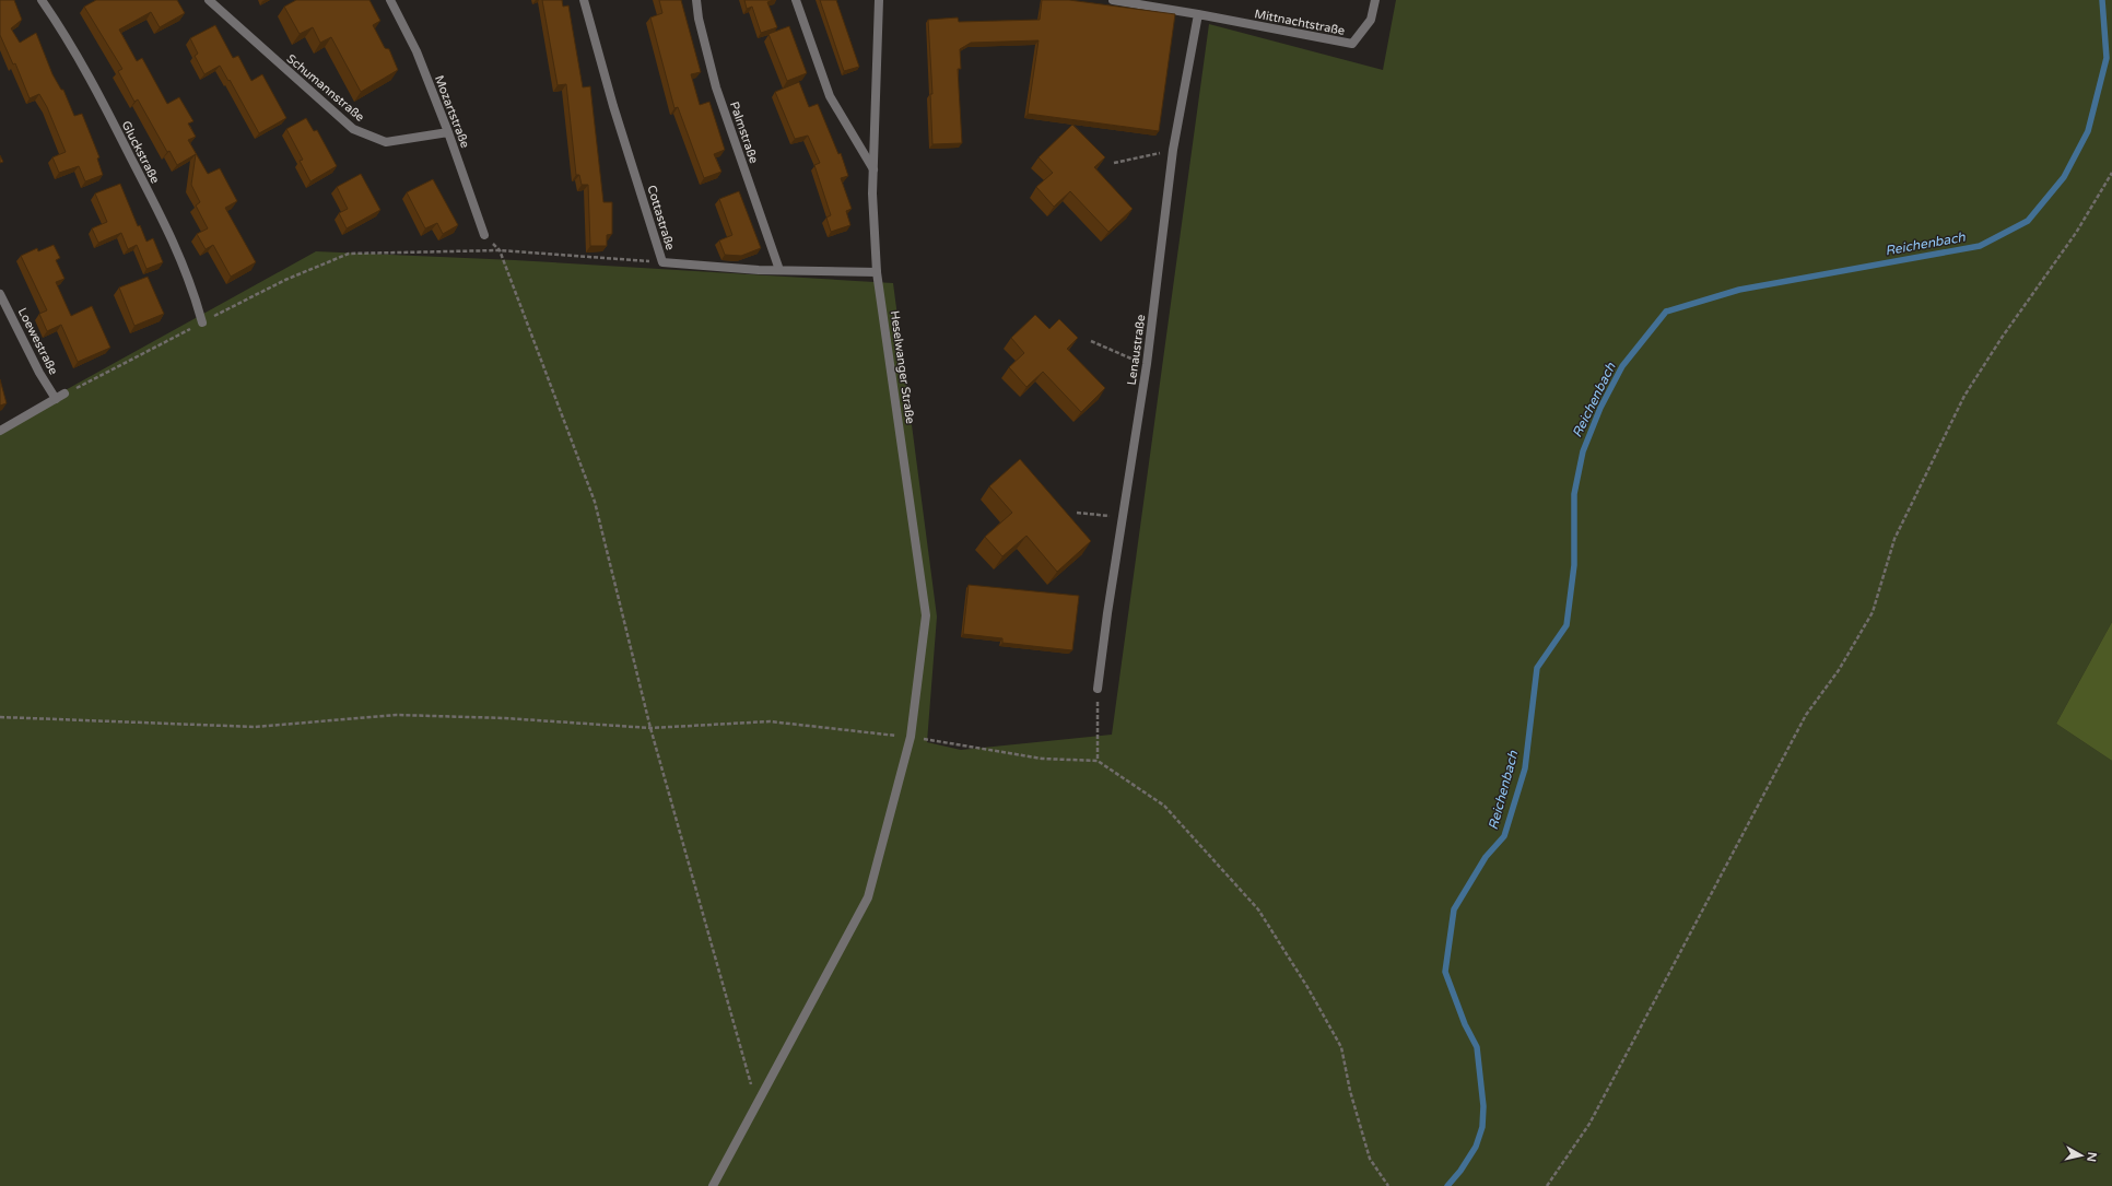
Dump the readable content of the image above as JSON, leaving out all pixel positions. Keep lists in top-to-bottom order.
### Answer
{
  "streets": {
    "street": [
      "Mittnachtstraße",
      "Schumannstraße",
      "Mozartstraße",
      "Palmstraße",
      "Gluckstraße",
      "Cottastraße",
      "Loewestraße",
      "Lenaustraße",
      "Heselwanger Straße"
    ]
  },
  "crossings": [
    ["Mittnachtstraße", "Lenaustraße"],
    ["Schumannstraße", "Mozartstraße"],
    ["Palmstraße", "Cottastraße"],
    ["Cottastraße", "Heselwanger Straße"]
  ],
  "water": ["Reichenbach"],
  "north": "right"
}
